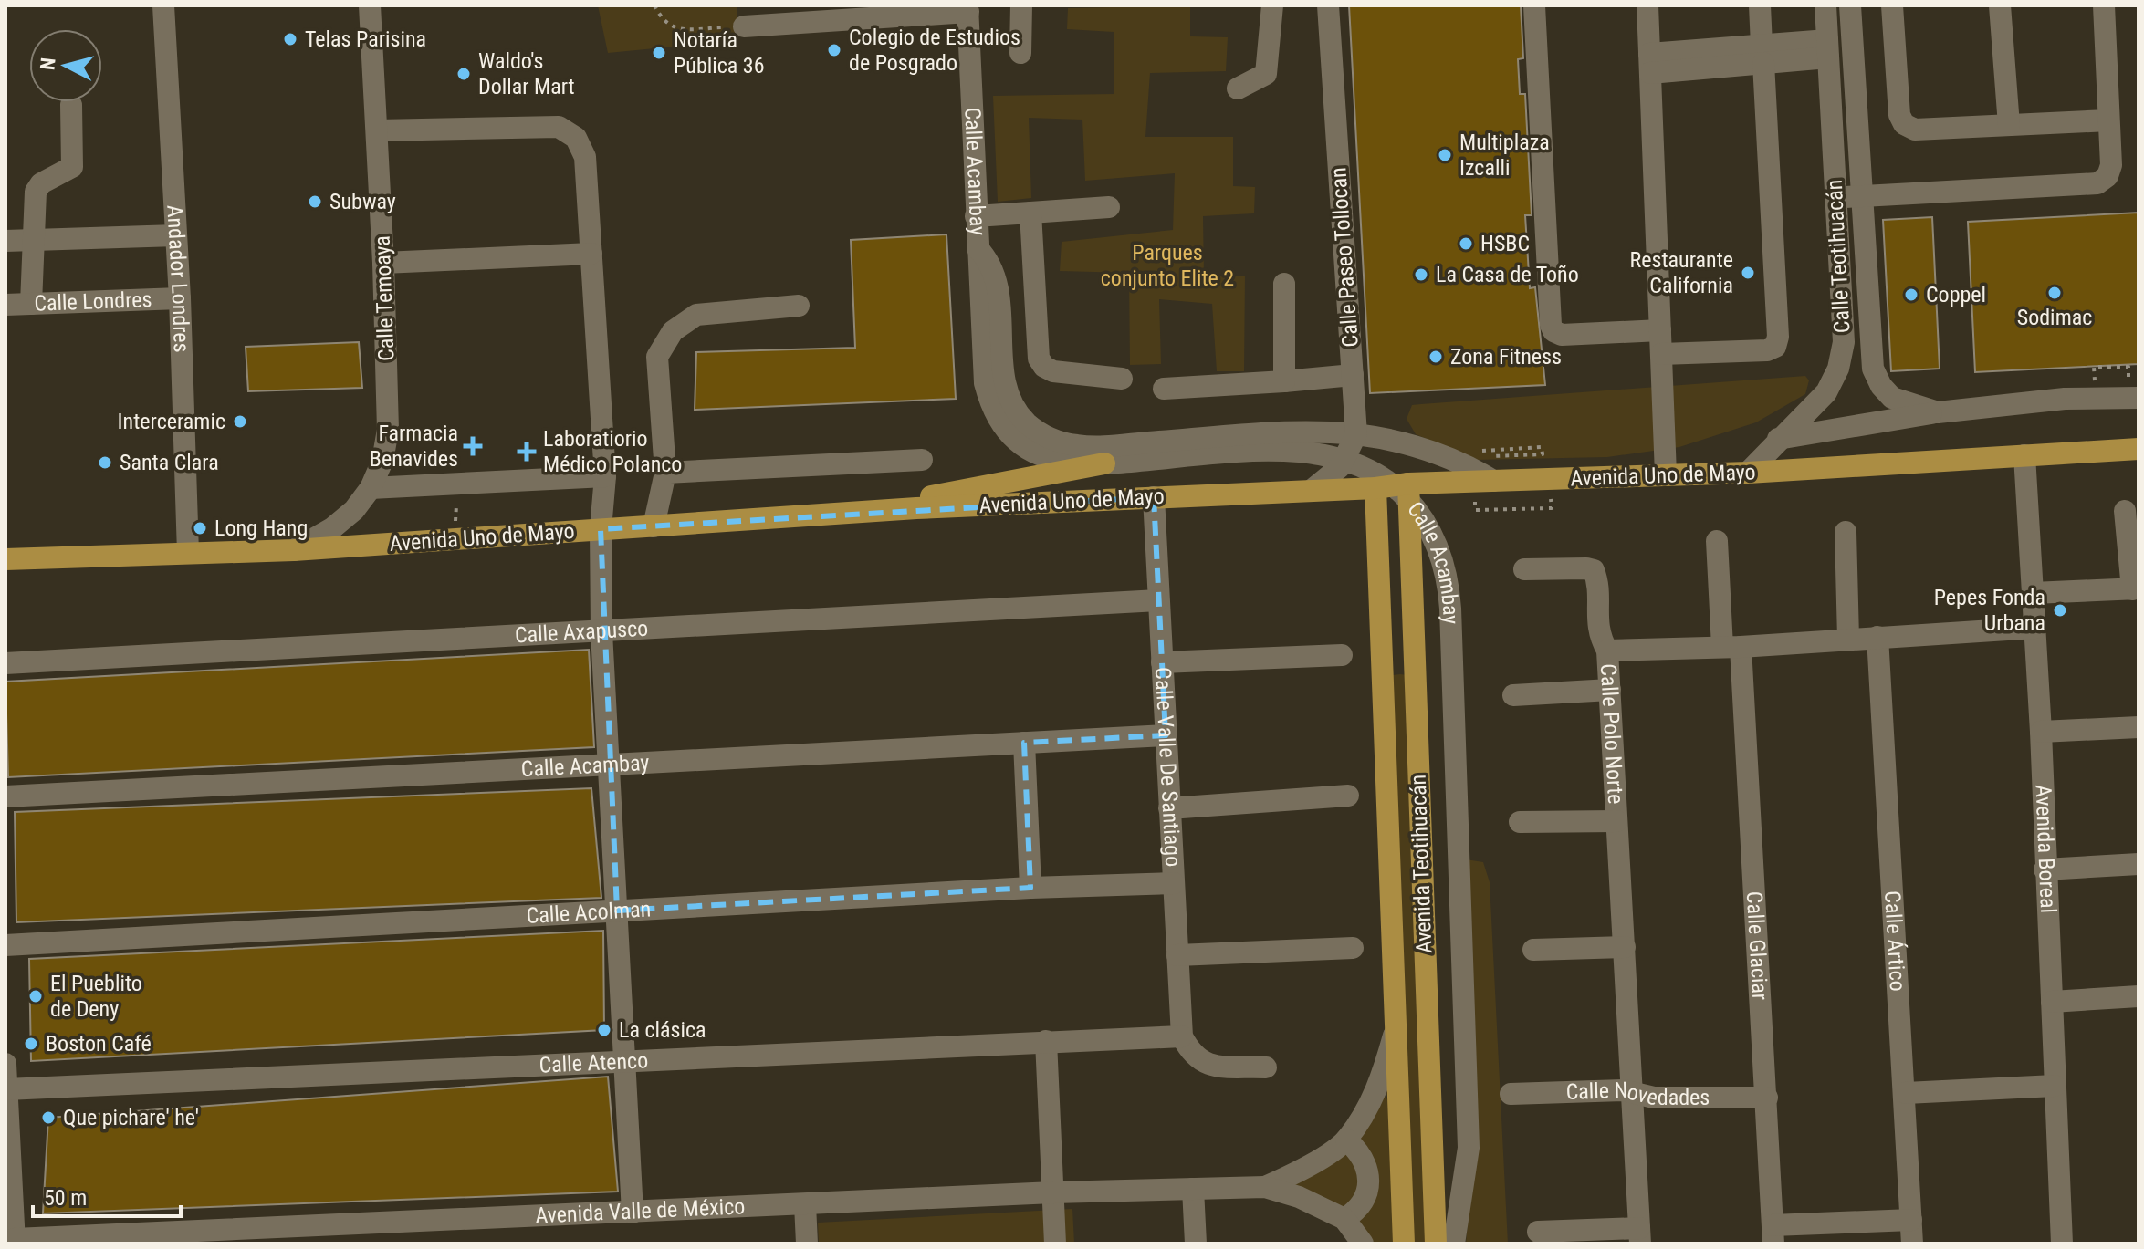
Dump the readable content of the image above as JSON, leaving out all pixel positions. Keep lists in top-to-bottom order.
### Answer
{
  "streets": {
    "main road": ["Avenida Uno de Mayo", "Avenida Teotihuacán"],
    "street": [
      "Calle Acambay",
      "Calle Teotihuacán",
      "Calle Paseo Tollocan",
      "Andador Londres",
      "Calle Temoaya",
      "Calle Londres",
      "Calle Axapusco",
      "Calle Polo Norte",
      "Calle Valle De Santiago",
      "Avenida Boreal",
      "Calle Acolman",
      "Calle Ártico",
      "Calle Glaciar",
      "Calle Atenco",
      "Calle Novedades",
      "Avenida Valle de México"
    ]
  },
  "crossings": [
    ["Calle Acambay", "Calle Paseo Tollocan"],
    ["Calle Acambay", "Avenida Uno de Mayo"],
    ["Calle Acambay", "Calle Valle De Santiago"],
    ["Calle Teotihuacán", "Avenida Uno de Mayo"],
    ["Andador Londres", "Calle Londres"],
    ["Andador Londres", "Avenida Uno de Mayo"],
    ["Calle Temoaya", "Avenida Uno de Mayo"],
    ["Avenida Uno de Mayo", "Calle Valle De Santiago"],
    ["Avenida Uno de Mayo", "Avenida Boreal"],
    ["Avenida Uno de Mayo", "Avenida Teotihuacán"],
    ["Calle Axapusco", "Calle Valle De Santiago"],
    ["Calle Polo Norte", "Avenida Boreal"],
    ["Calle Polo Norte", "Calle Ártico"],
    ["Calle Polo Norte", "Calle Glaciar"],
    ["Calle Polo Norte", "Calle Novedades"],
    ["Calle Valle De Santiago", "Calle Acolman"],
    ["Calle Valle De Santiago", "Calle Atenco"],
    ["Avenida Teotihuacán", "Avenida Valle de México"],
    ["Calle Glaciar", "Calle Novedades"]
  ],
  "parks": ["Parques conjunto Elite 2"],
  "places": {
    "other": [
      "Telas Parisina",
      "Colegio de Estudios de Posgrado",
      "Notaría Pública 36",
      "Waldo's Dollar Mart",
      "Multiplaza Izcalli",
      "Subway",
      "HSBC",
      "Restaurante California",
      "La Casa de Toño",
      "Sodimac",
      "Coppel",
      "Zona Fitness",
      "Interceramic",
      "Santa Clara",
      "Long Hang",
      "Pepes Fonda Urbana",
      "El Pueblito de Deny",
      "La clásica",
      "Boston Café",
      "Que pichare' he'"
    ],
    "health": ["Farmacia Benavides", "Laboratiorio Médico Polanco"]
  },
  "scale_bar": "50 m",
  "north": "left"
}
